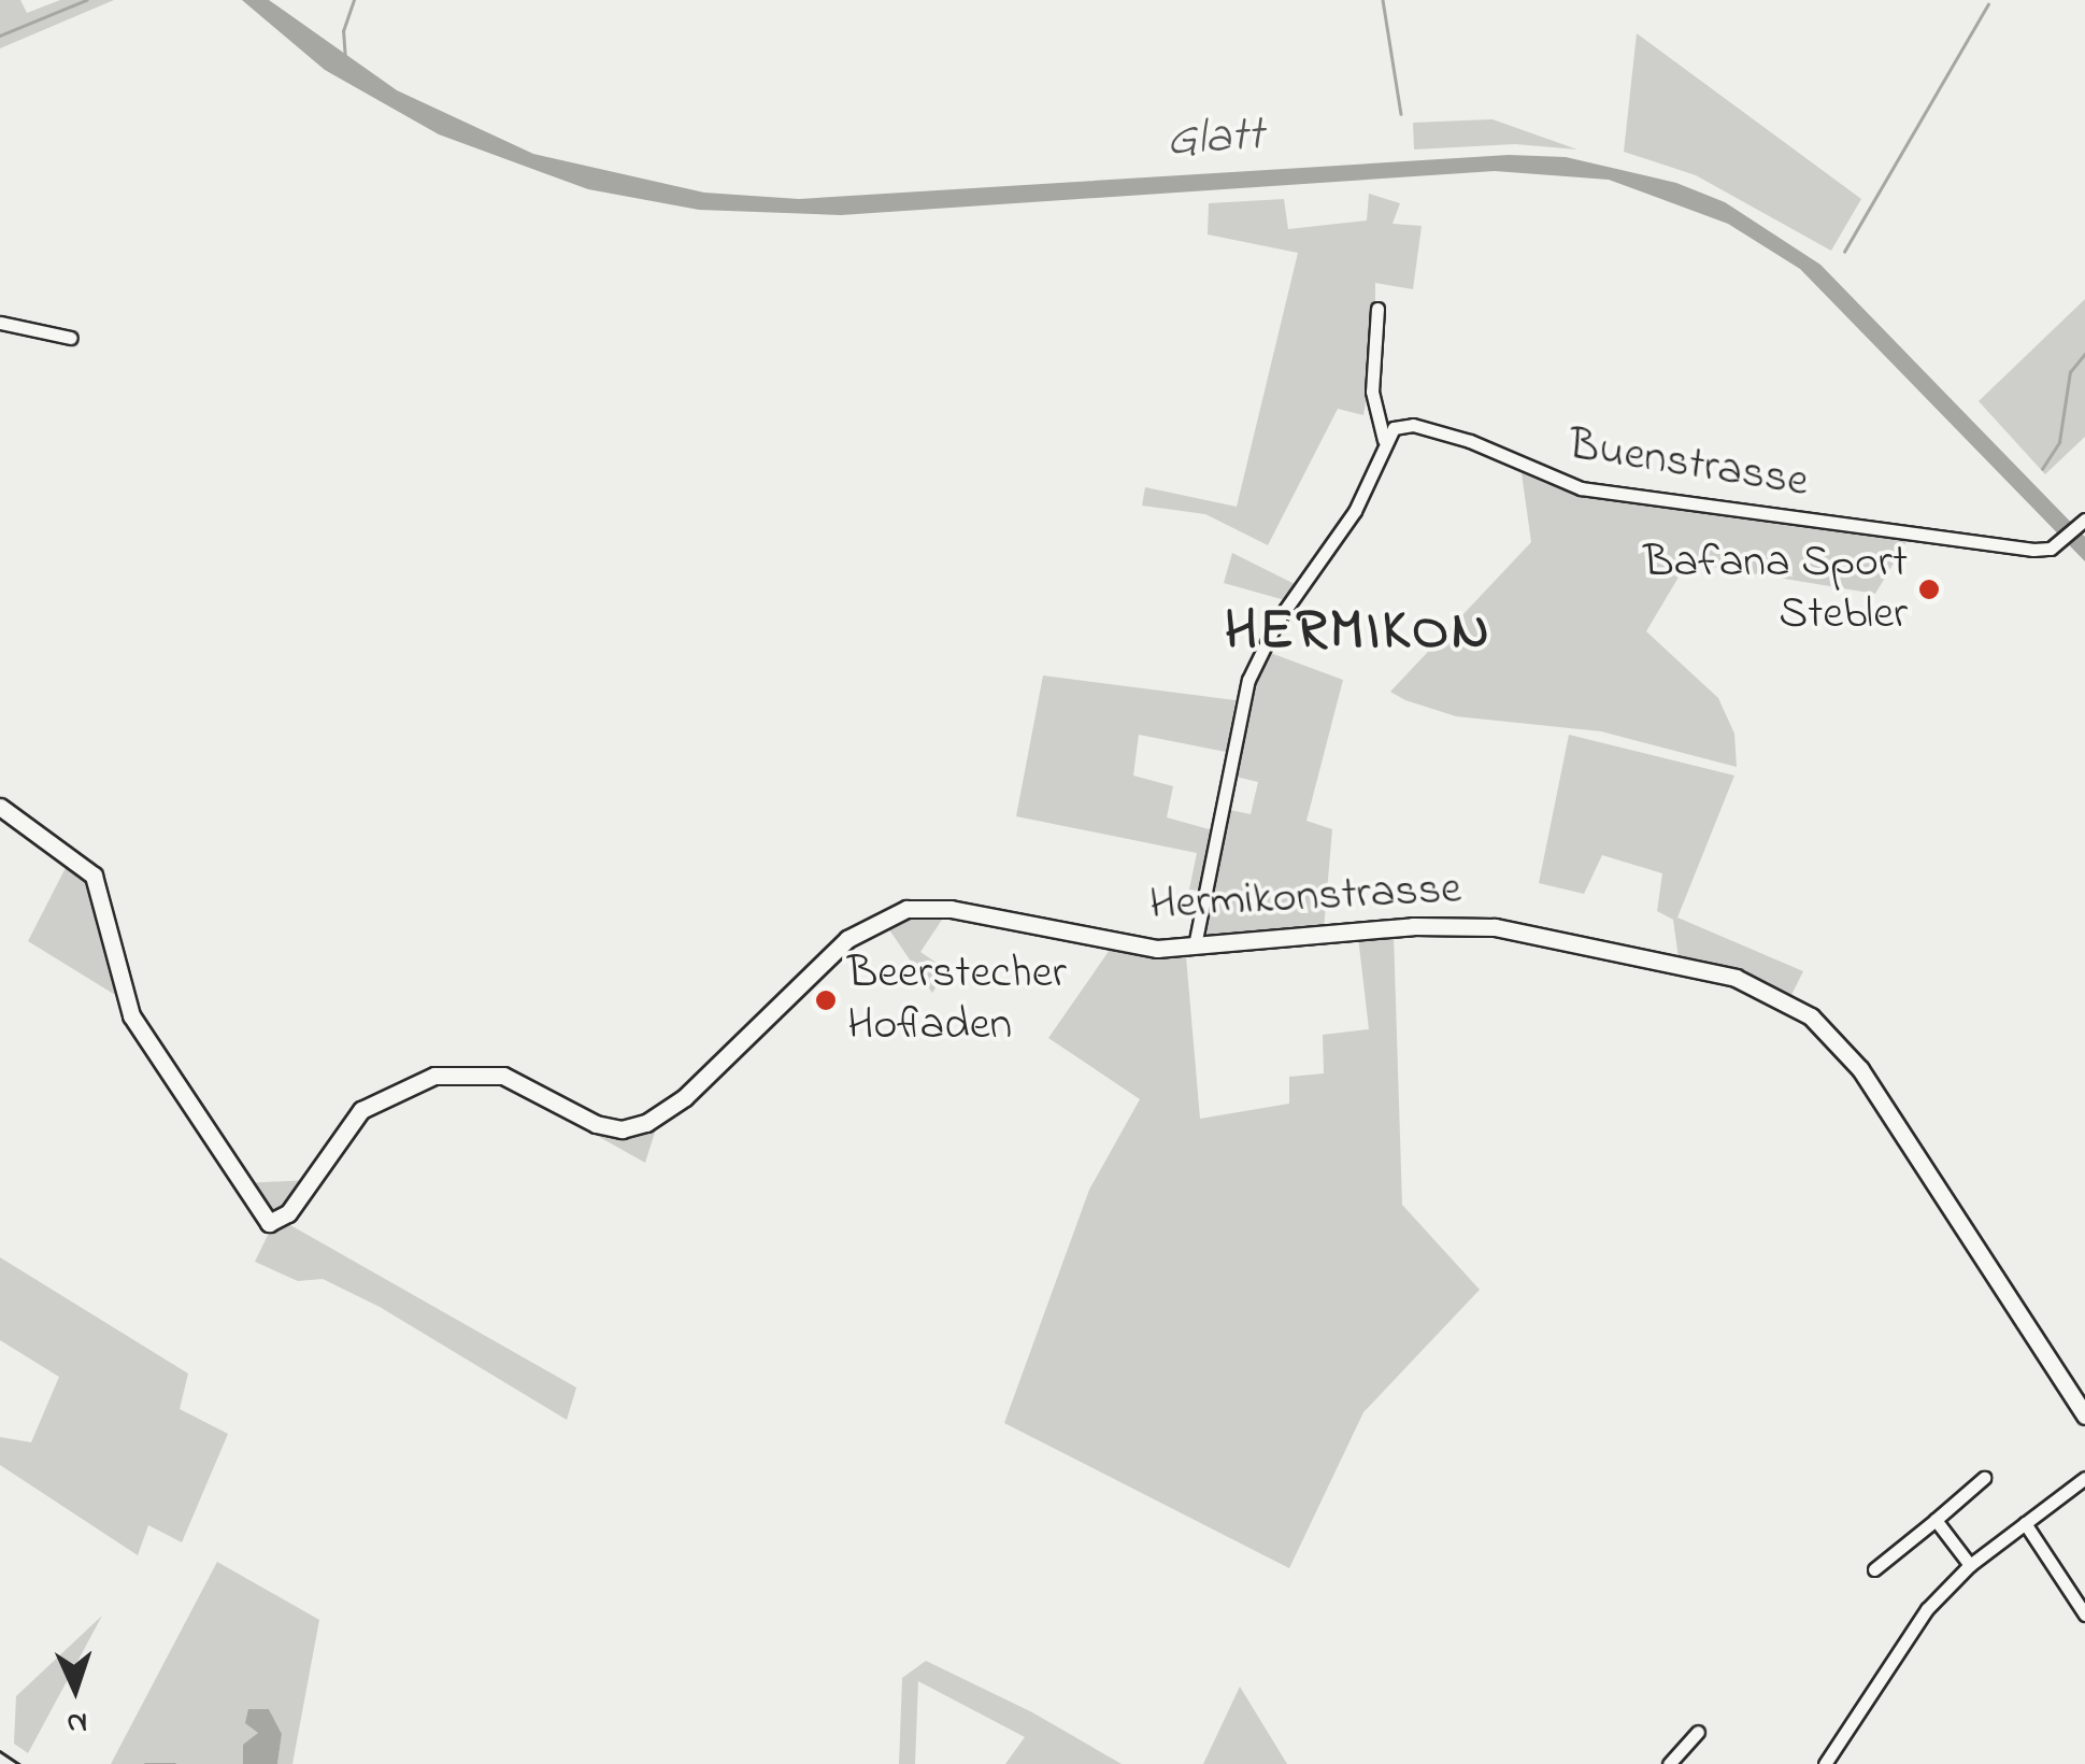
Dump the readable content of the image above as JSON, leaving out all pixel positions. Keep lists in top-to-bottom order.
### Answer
{
  "streets": {
    "street": ["Buenstrasse", "Hermikonstrasse"]
  },
  "districts": ["HERMIKON"],
  "water": ["Glatt"],
  "places": ["Bafana Sport Stebler", "Beerstecher Hofladen"],
  "north": "bottom"
}
